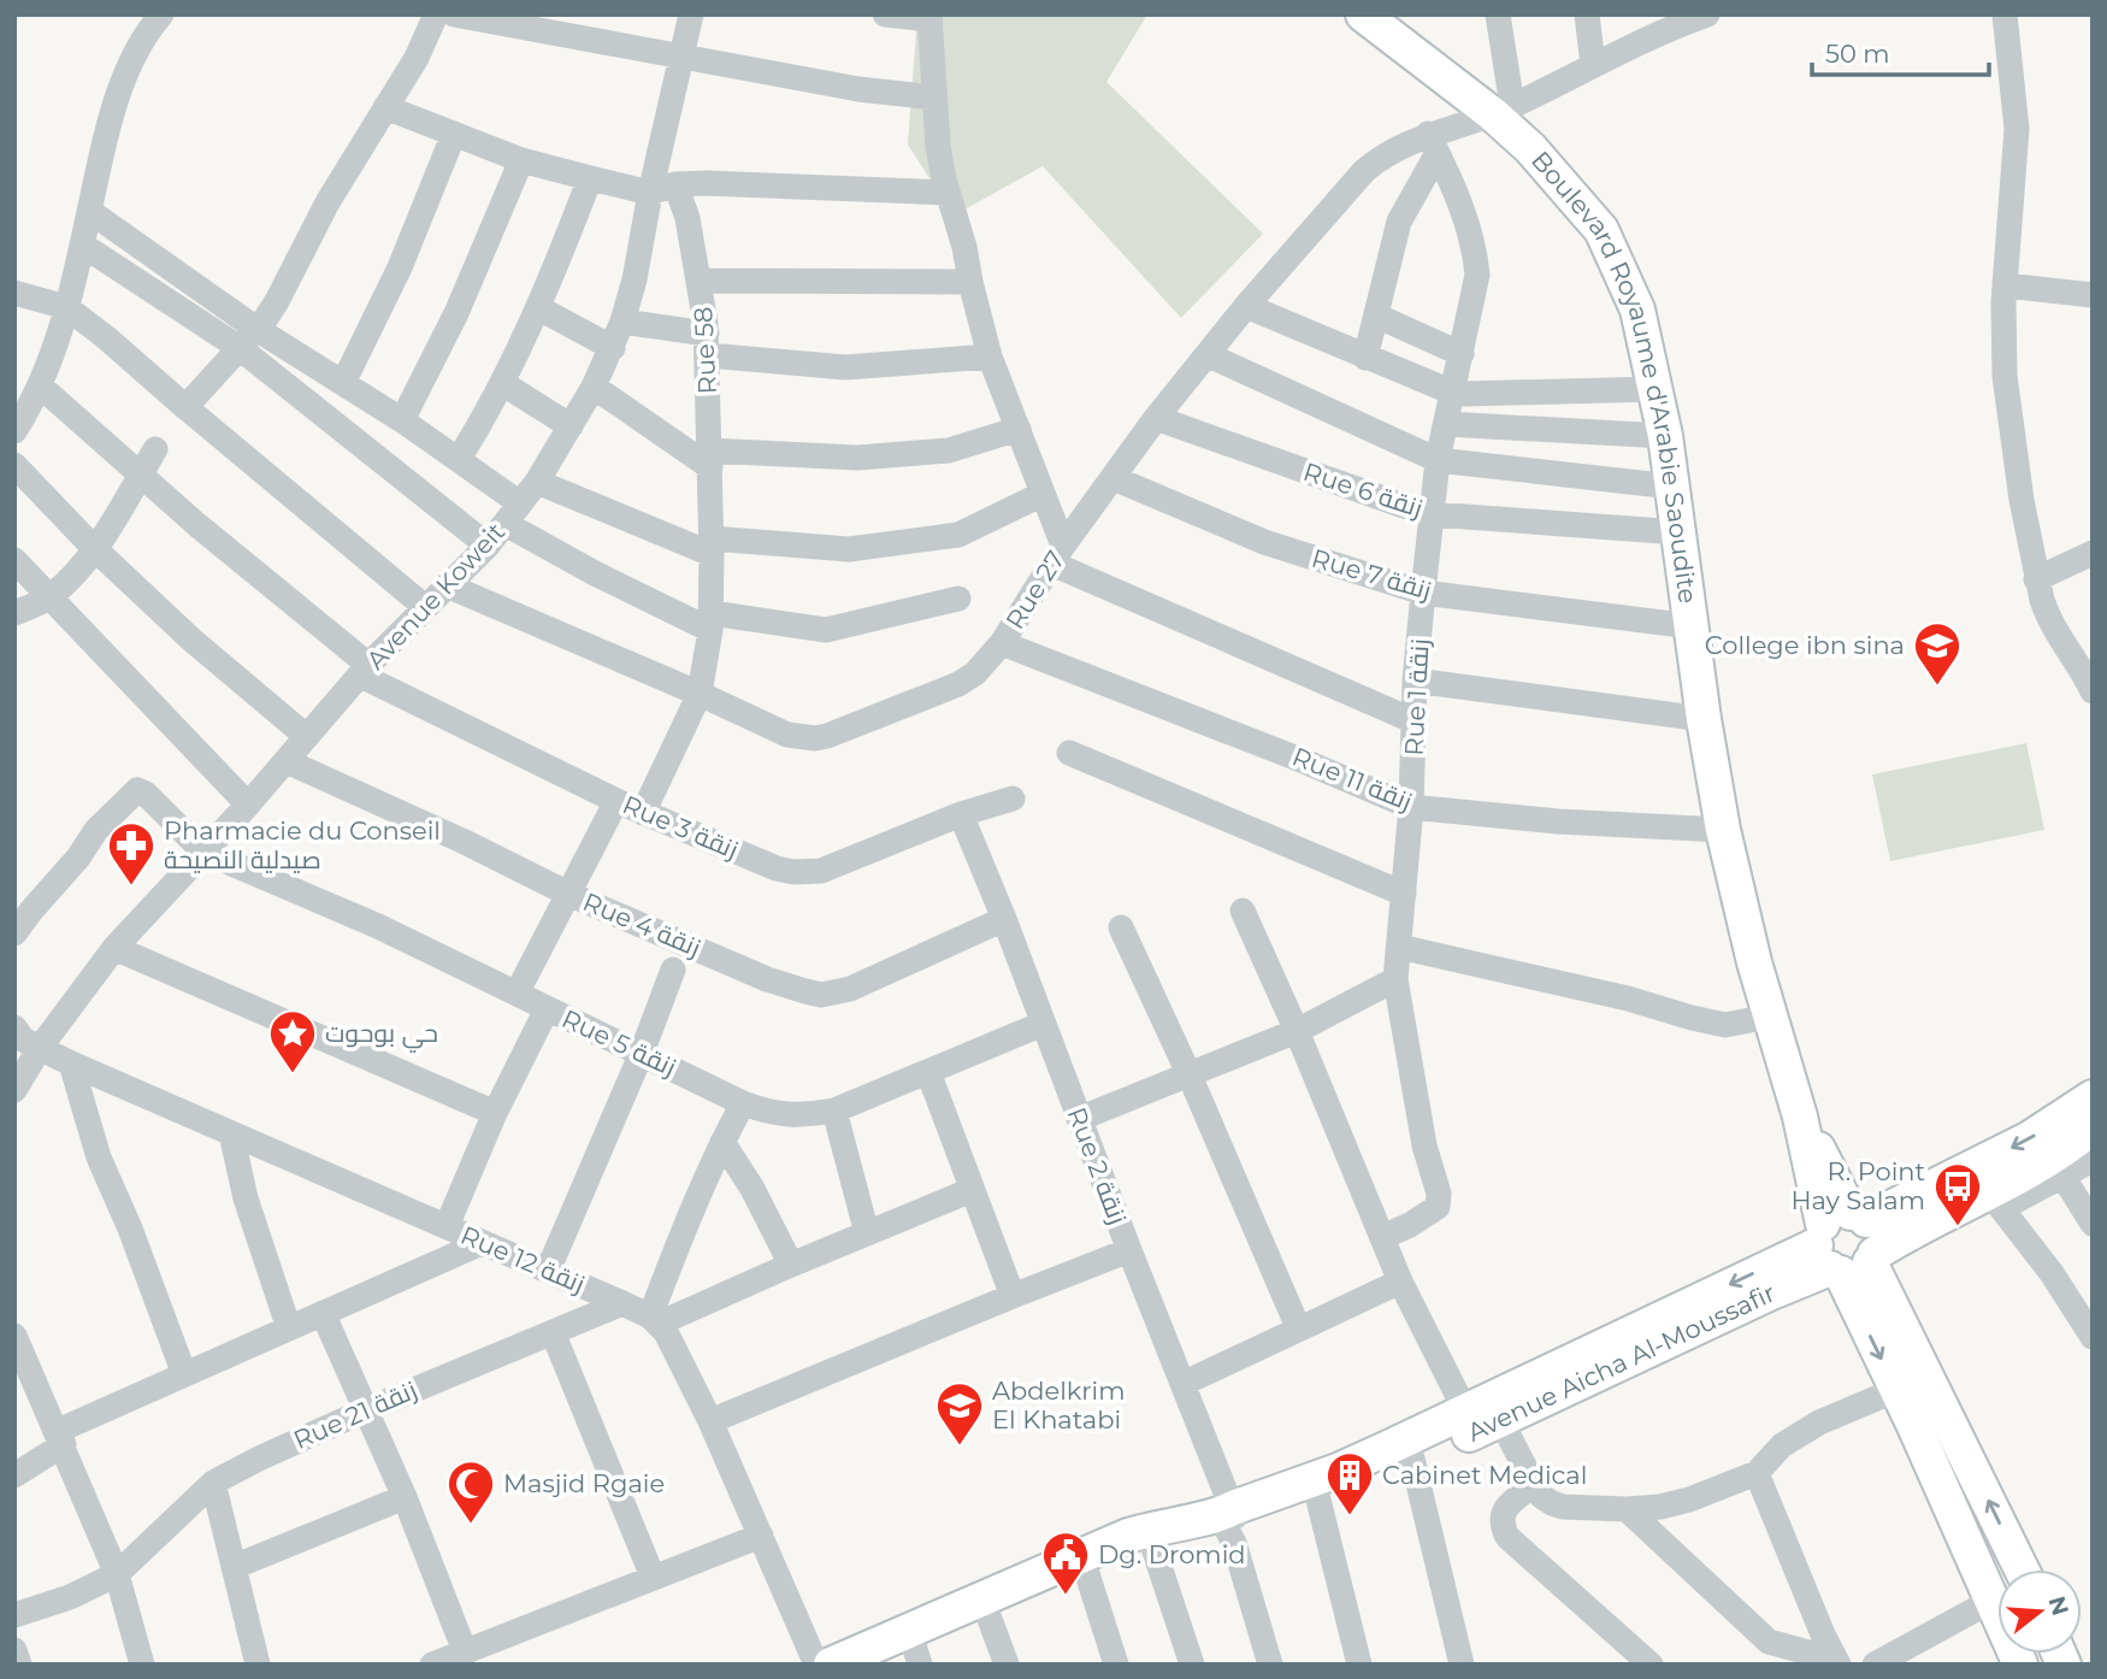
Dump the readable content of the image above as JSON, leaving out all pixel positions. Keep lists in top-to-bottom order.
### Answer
{
  "streets": {
    "main road": ["Boulevard Royaume d'Arabie Saoudite", "Avenue Aicha Al-Moussafir"],
    "street": [
      "Rue 58",
      "Rue 6 زنقة",
      "Rue 7 زنقة",
      "Rue 27",
      "Avenue Koweit",
      "Rue 1 زنقة",
      "Rue 11 زنقة",
      "Rue 3 زنقة",
      "Rue 4 زنقة",
      "Rue 5 زنقة",
      "Rue 2 زنقة",
      "Rue 12 زنقة",
      "Rue 21 زنقة"
    ]
  },
  "crossings": [
    ["Rue 58", "Rue 27"],
    ["Rue 58", "Rue 3 زنقة"],
    ["Boulevard Royaume d'Arabie Saoudite", "Rue 6 زنقة"],
    ["Boulevard Royaume d'Arabie Saoudite", "Rue 7 زنقة"],
    ["Boulevard Royaume d'Arabie Saoudite", "Rue 27"],
    ["Boulevard Royaume d'Arabie Saoudite", "Rue 11 زنقة"],
    ["Boulevard Royaume d'Arabie Saoudite", "Avenue Aicha Al-Moussafir"],
    ["Rue 6 زنقة", "Rue 27"],
    ["Rue 6 زنقة", "Rue 1 زنقة"],
    ["Rue 7 زنقة", "Rue 27"],
    ["Rue 7 زنقة", "Rue 1 زنقة"],
    ["Rue 27", "Avenue Koweit"],
    ["Rue 27", "Rue 1 زنقة"],
    ["Rue 27", "Rue 11 زنقة"],
    ["Avenue Koweit", "Rue 3 زنقة"],
    ["Avenue Koweit", "Rue 4 زنقة"],
    ["Avenue Koweit", "Rue 5 زنقة"],
    ["Avenue Koweit", "Rue 12 زنقة"],
    ["Rue 1 زنقة", "Rue 11 زنقة"],
    ["Rue 3 زنقة", "Rue 2 زنقة"],
    ["Rue 4 زنقة", "Rue 2 زنقة"],
    ["Rue 5 زنقة", "Rue 2 زنقة"],
    ["Rue 2 زنقة", "Avenue Aicha Al-Moussafir"],
    ["Rue 12 زنقة", "Rue 21 زنقة"]
  ],
  "places": {
    "school or university": ["College ibn sina", "Abdelkrim El Khatabi"],
    "pharmacy": ["Pharmacie du Conseil صيدلية النصيحة"],
    "place": ["حي بوحوت"],
    "bus stop": ["R. Point Hay Salam"],
    "building": ["Cabinet Medical"],
    "mosque": ["Masjid Rgaie"],
    "public building": ["Dg. Dromid"]
  },
  "scale_bar": "50 m",
  "north": "right"
}
